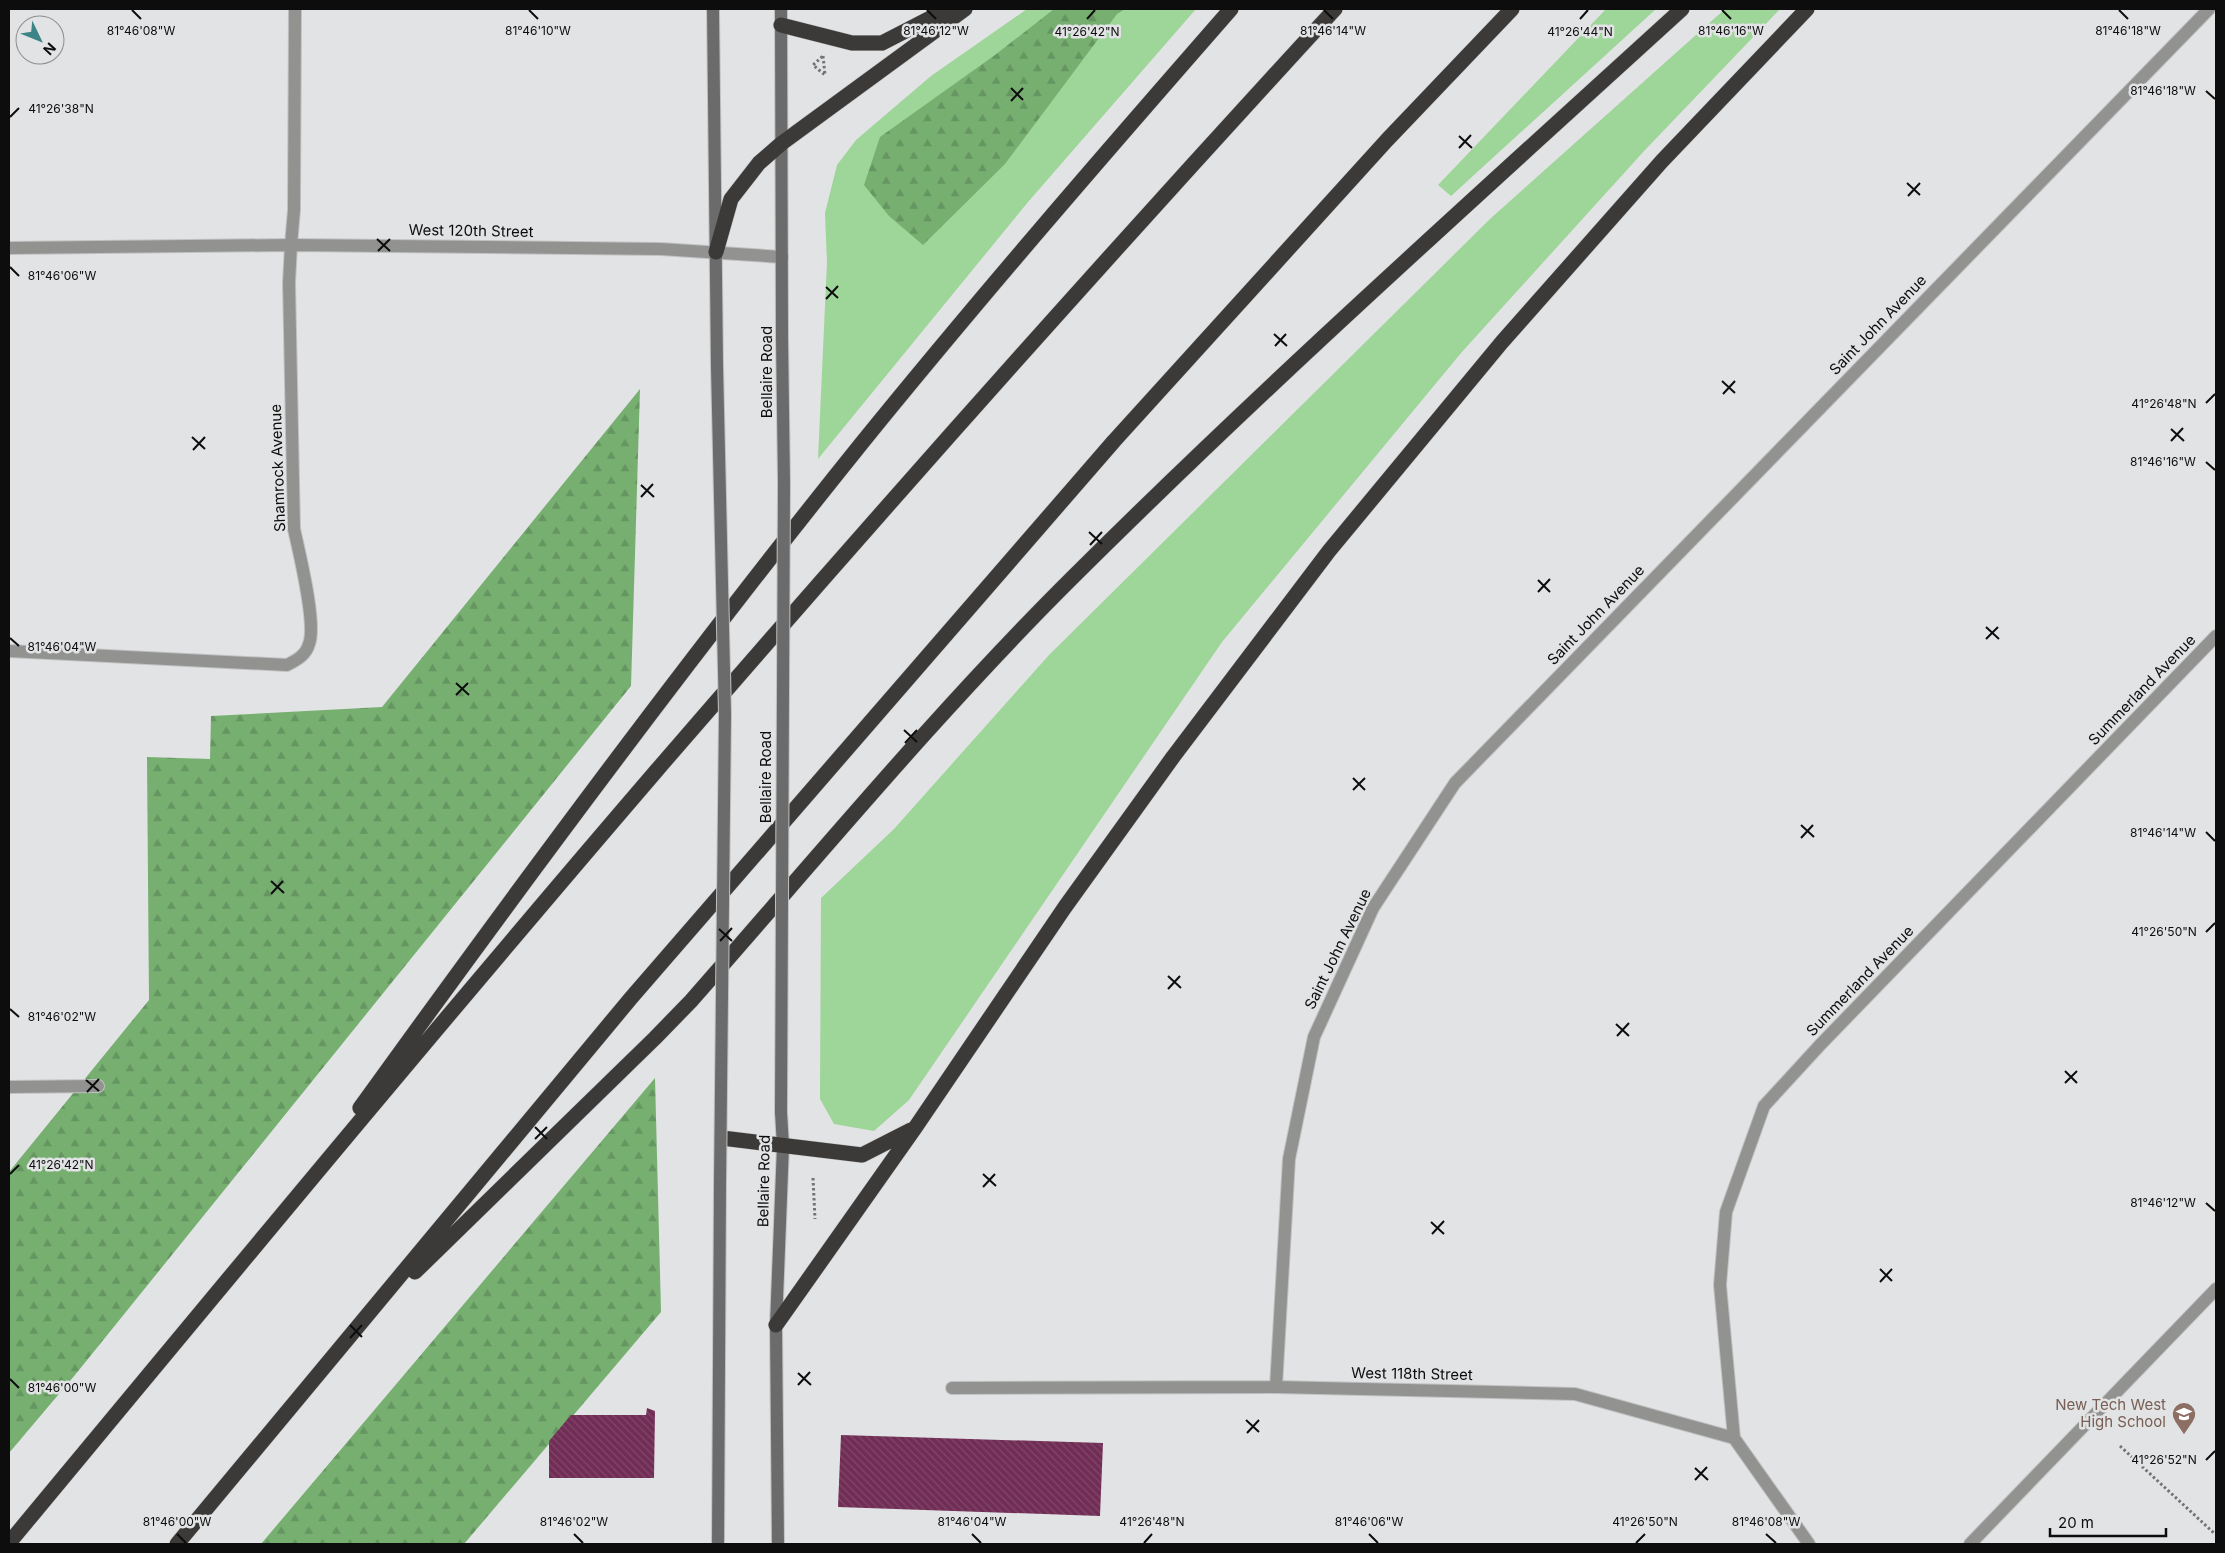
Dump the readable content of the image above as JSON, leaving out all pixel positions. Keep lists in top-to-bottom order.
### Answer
{
  "streets": {
    "street": [
      "West 120th Street",
      "Saint John Avenue",
      "Bellaire Road",
      "Shamrock Avenue",
      "Summerland Avenue",
      "West 118th Street"
    ]
  },
  "crossings": [
    ["West 120th Street", "Bellaire Road"],
    ["West 120th Street", "Shamrock Avenue"],
    ["Saint John Avenue", "West 118th Street"],
    ["Summerland Avenue", "West 118th Street"]
  ],
  "places": {
    "school or university": ["New Tech West High School"]
  },
  "scale_bar": "20 m",
  "north": "bottom right",
  "coordinates": [
    "81°46'08\"W",
    "81°46'14\"W",
    "81°46'10\"W",
    "81°46'12\"W",
    "81°46'16\"W",
    "81°46'18\"W",
    "41°26'42\"N",
    "41°26'44\"N",
    "41°26'38\"N",
    "81°46'06\"W",
    "41°26'48\"N",
    "81°46'04\"W",
    "41°26'50\"N",
    "81°46'02\"W",
    "81°46'00\"W",
    "41°26'52\"N"
  ]
}
